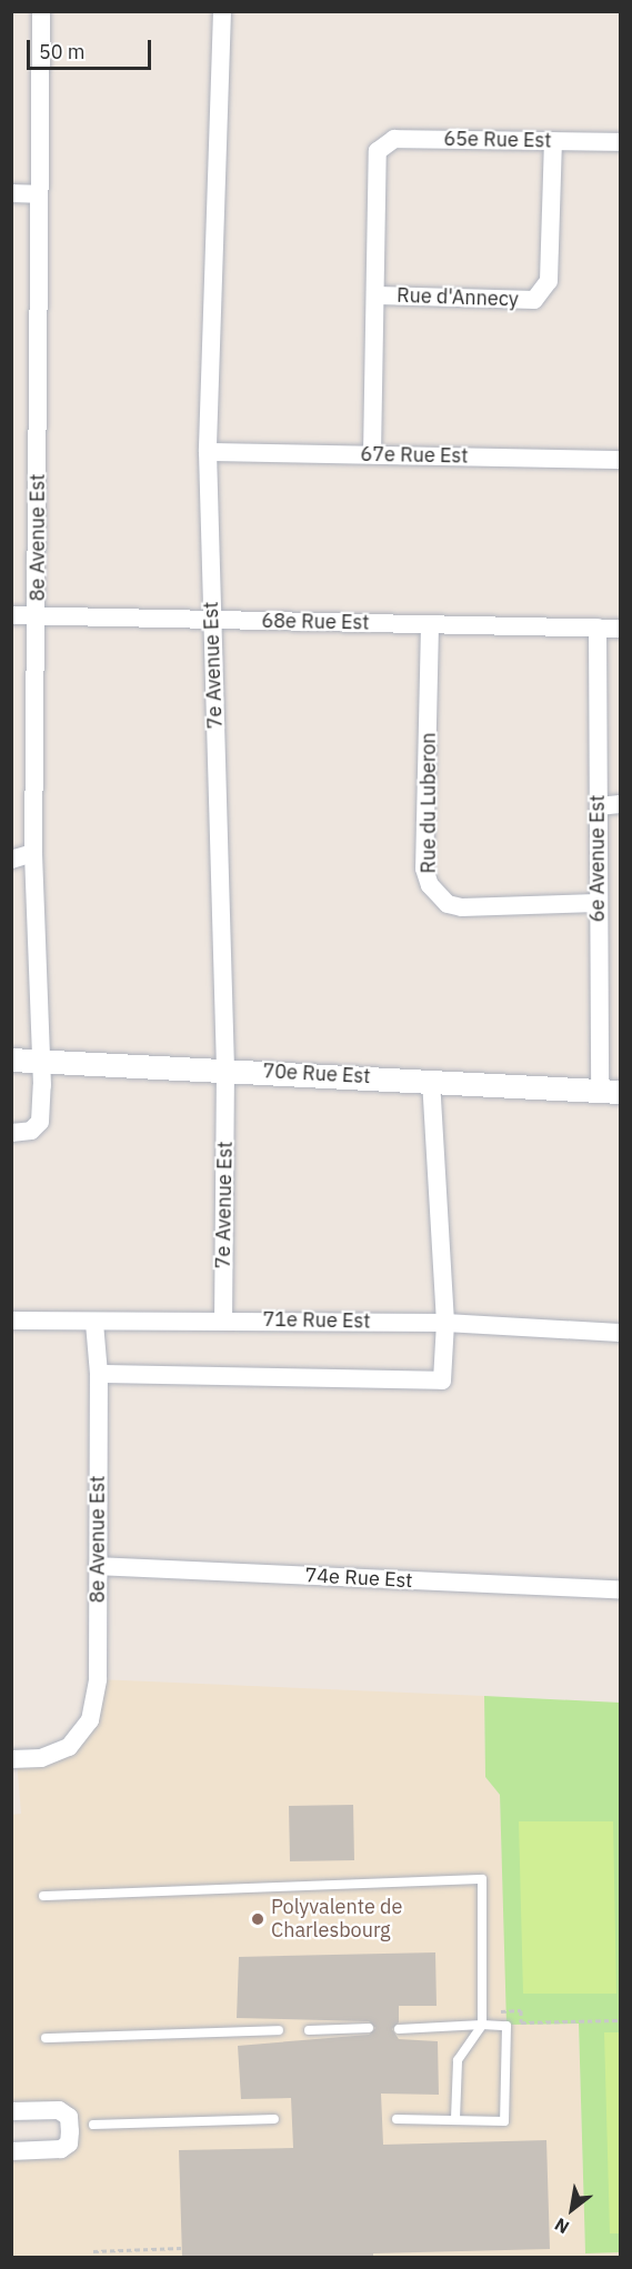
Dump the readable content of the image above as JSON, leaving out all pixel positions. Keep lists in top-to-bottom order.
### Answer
{
  "streets": {
    "street": [
      "65e Rue Est",
      "Rue d'Annecy",
      "67e Rue Est",
      "8e Avenue Est",
      "68e Rue Est",
      "7e Avenue Est",
      "Rue du Luberon",
      "6e Avenue Est",
      "70e Rue Est",
      "71e Rue Est",
      "74e Rue Est"
    ]
  },
  "crossings": [
    ["65e Rue Est", "Rue d'Annecy"],
    ["67e Rue Est", "7e Avenue Est"],
    ["8e Avenue Est", "68e Rue Est"],
    ["8e Avenue Est", "70e Rue Est"],
    ["8e Avenue Est", "71e Rue Est"],
    ["8e Avenue Est", "74e Rue Est"],
    ["68e Rue Est", "7e Avenue Est"],
    ["68e Rue Est", "Rue du Luberon"],
    ["68e Rue Est", "6e Avenue Est"],
    ["7e Avenue Est", "70e Rue Est"],
    ["7e Avenue Est", "71e Rue Est"],
    ["Rue du Luberon", "6e Avenue Est"],
    ["6e Avenue Est", "70e Rue Est"]
  ],
  "places": ["Polyvalente de Charlesbourg"],
  "scale_bar": "50 m",
  "north": "bottom left"
}
